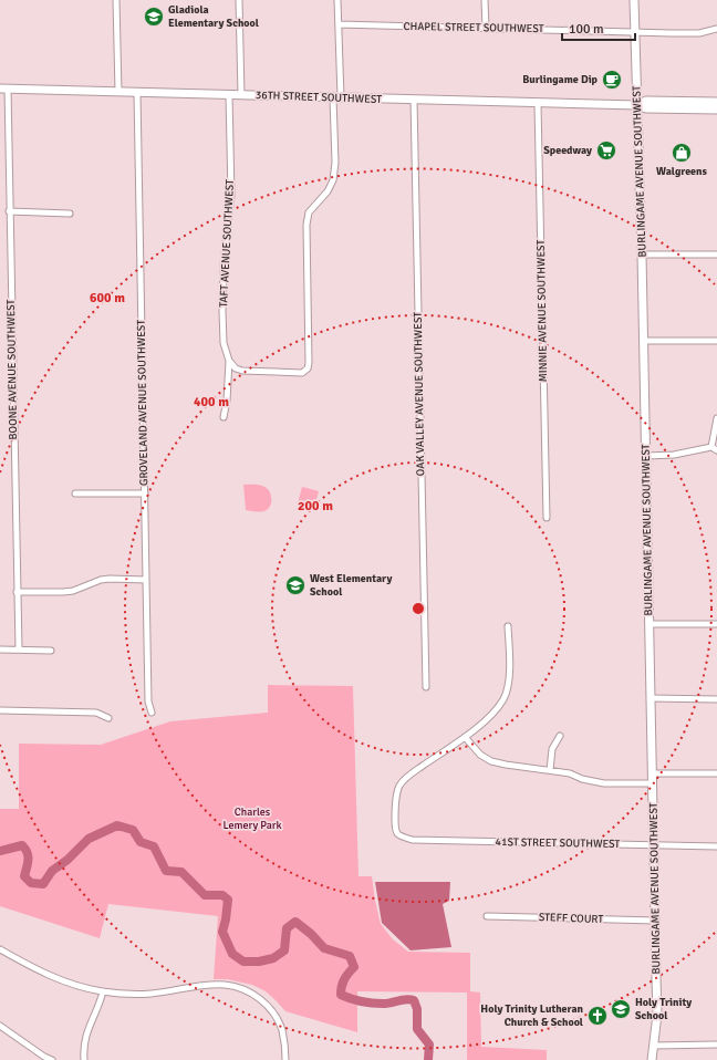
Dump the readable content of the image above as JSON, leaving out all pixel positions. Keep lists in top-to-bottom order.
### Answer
{
  "streets": {
    "street": [
      "CHAPEL STREET SOUTHWEST",
      "36TH STREET SOUTHWEST",
      "BURLINGAME AVENUE SOUTHWEST",
      "TAFT AVENUE SOUTHWEST",
      "MINNIE AVENUE SOUTHWEST",
      "BOONE AVENUE SOUTHWEST",
      "OAK VALLEY AVENUE SOUTHWEST",
      "GROVELAND AVENUE SOUTHWEST",
      "41ST STREET SOUTHWEST",
      "STEFF COURT"
    ]
  },
  "crossings": [
    ["CHAPEL STREET SOUTHWEST", "BURLINGAME AVENUE SOUTHWEST"],
    ["36TH STREET SOUTHWEST", "BURLINGAME AVENUE SOUTHWEST"],
    ["36TH STREET SOUTHWEST", "TAFT AVENUE SOUTHWEST"],
    ["36TH STREET SOUTHWEST", "MINNIE AVENUE SOUTHWEST"],
    ["36TH STREET SOUTHWEST", "BOONE AVENUE SOUTHWEST"],
    ["36TH STREET SOUTHWEST", "OAK VALLEY AVENUE SOUTHWEST"],
    ["36TH STREET SOUTHWEST", "GROVELAND AVENUE SOUTHWEST"],
    ["BURLINGAME AVENUE SOUTHWEST", "41ST STREET SOUTHWEST"],
    ["BURLINGAME AVENUE SOUTHWEST", "STEFF COURT"]
  ],
  "parks": ["Charles Lemery Park"],
  "places": {
    "school or university": ["Gladiola Elementary School", "West Elementary School", "Holy Trinity School"],
    "cafe": ["Burlingame Dip"],
    "supermarket": ["Speedway"],
    "shop": ["Walgreens"],
    "church": ["Holy Trinity Lutheran Church & School"]
  },
  "scale_bar": "100 m",
  "rings": ["600 m", "400 m", "200 m"]
}
